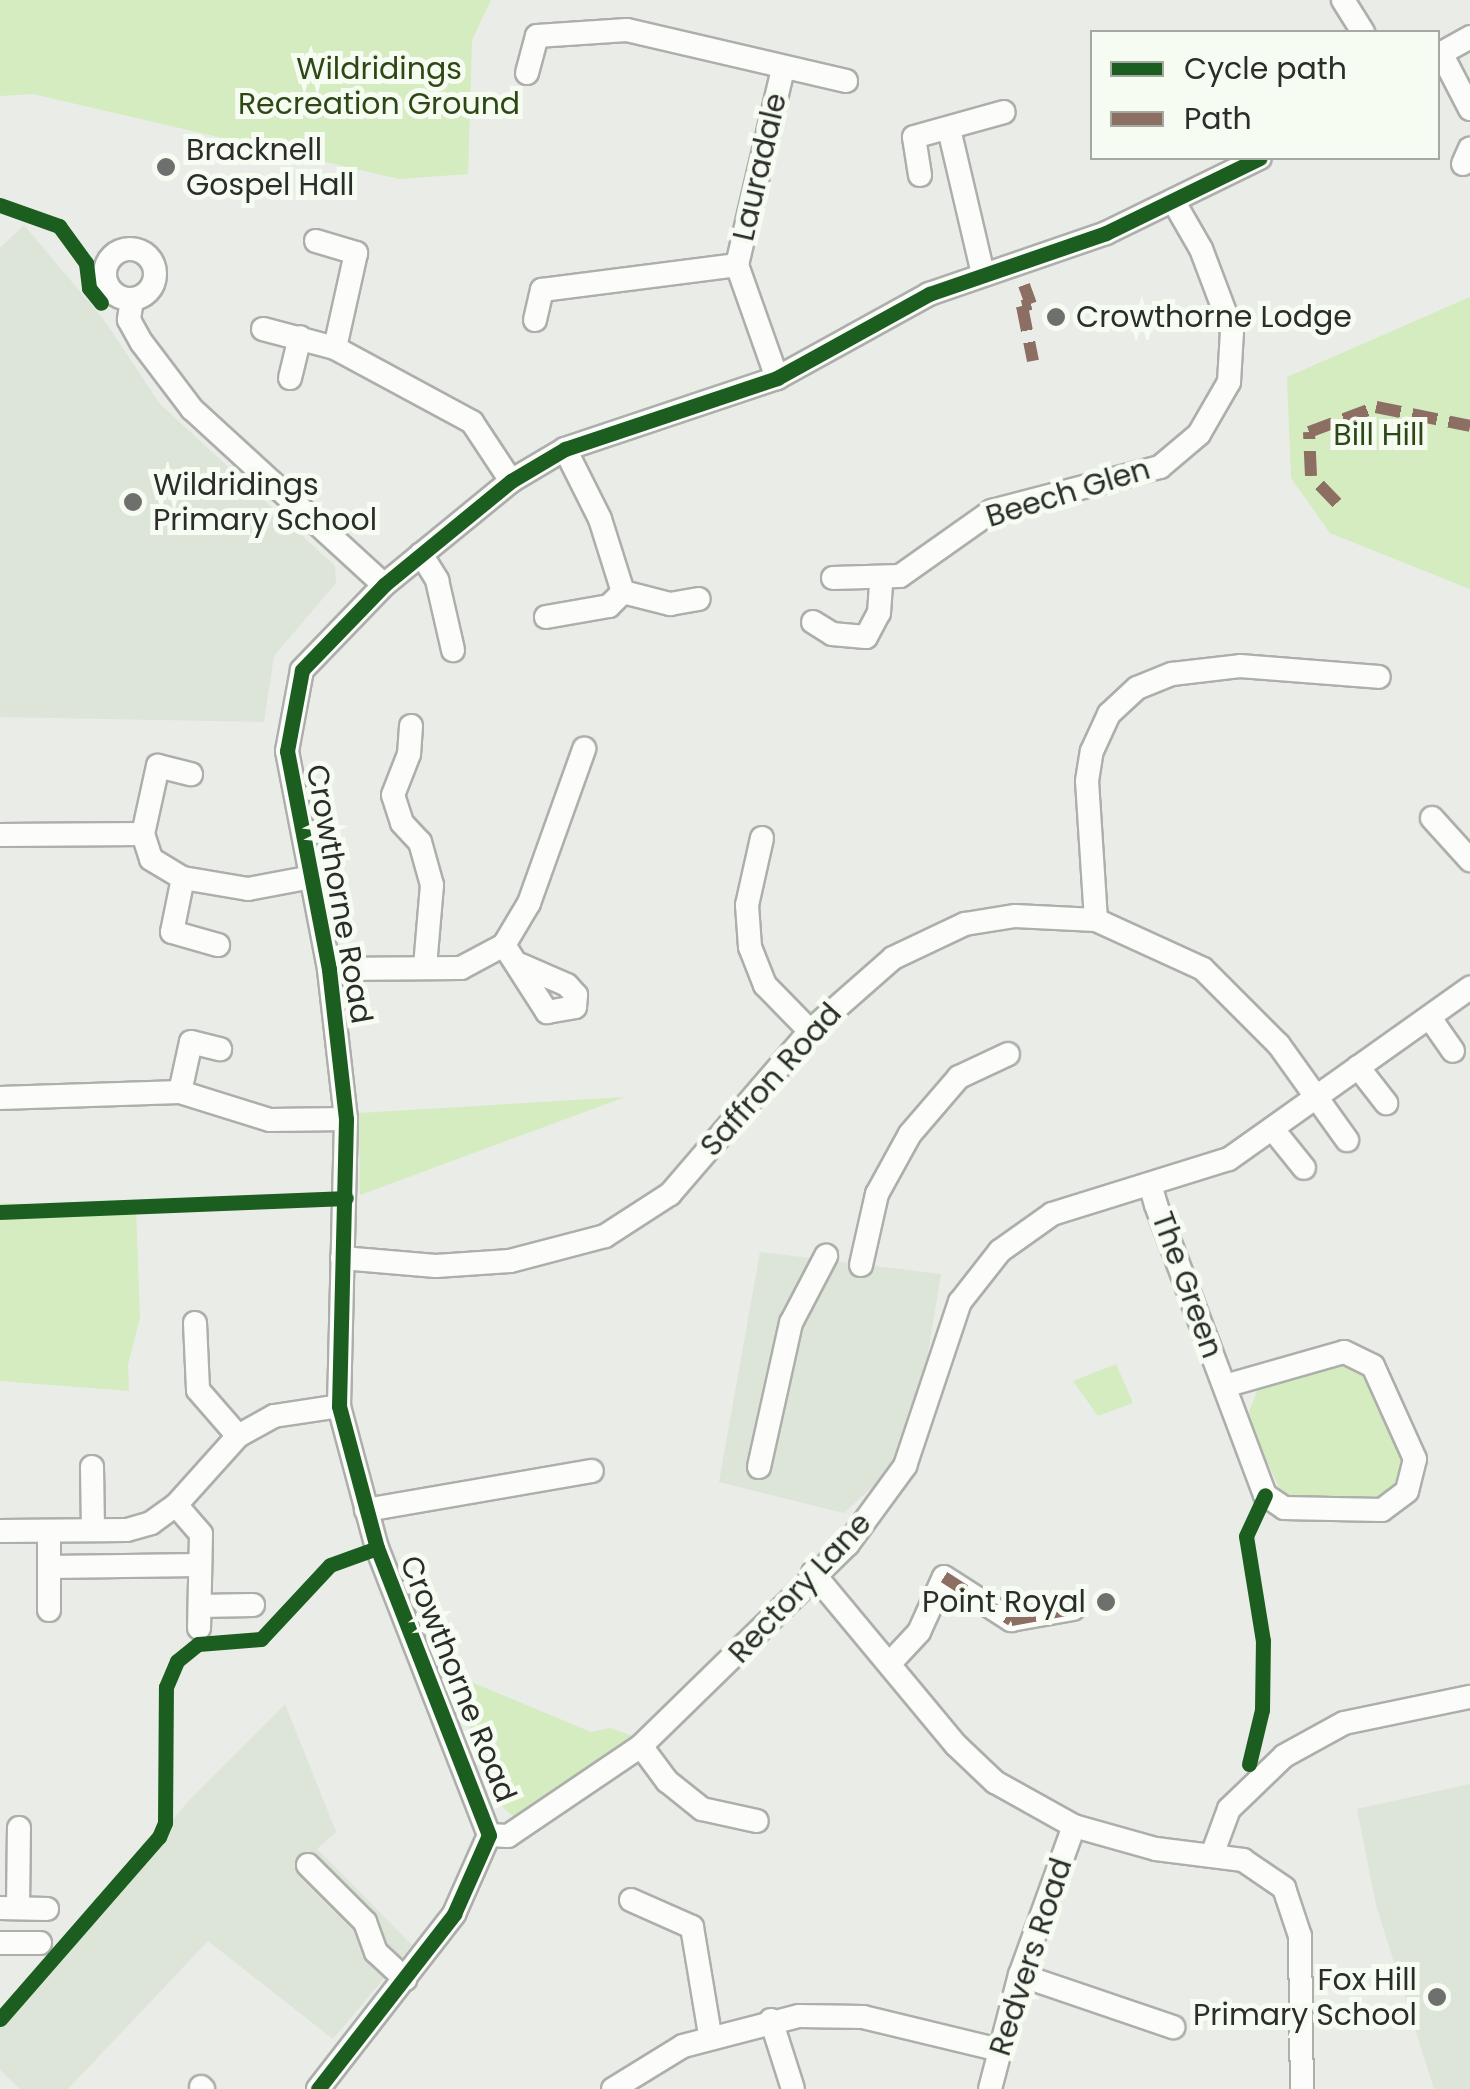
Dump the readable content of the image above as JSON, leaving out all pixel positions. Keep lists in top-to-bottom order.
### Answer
{
  "streets": {
    "street": [
      "Lauradale",
      "Beech Glen",
      "Crowthorne Road",
      "Saffron Road",
      "The Green",
      "Rectory Lane",
      "Redvers Road"
    ]
  },
  "crossings": [
    ["Lauradale", "Crowthorne Road"],
    ["Beech Glen", "Crowthorne Road"],
    ["Crowthorne Road", "Saffron Road"],
    ["Crowthorne Road", "Rectory Lane"],
    ["Saffron Road", "Rectory Lane"],
    ["The Green", "Rectory Lane"]
  ],
  "parks": ["Wildridings Recreation Ground", "Bill Hill"],
  "places": [
    "Bracknell Gospel Hall",
    "Crowthorne Lodge",
    "Wildridings Primary School",
    "Point Royal",
    "Fox Hill Primary School"
  ],
  "legend": ["Cycle path", "Path"]
}
